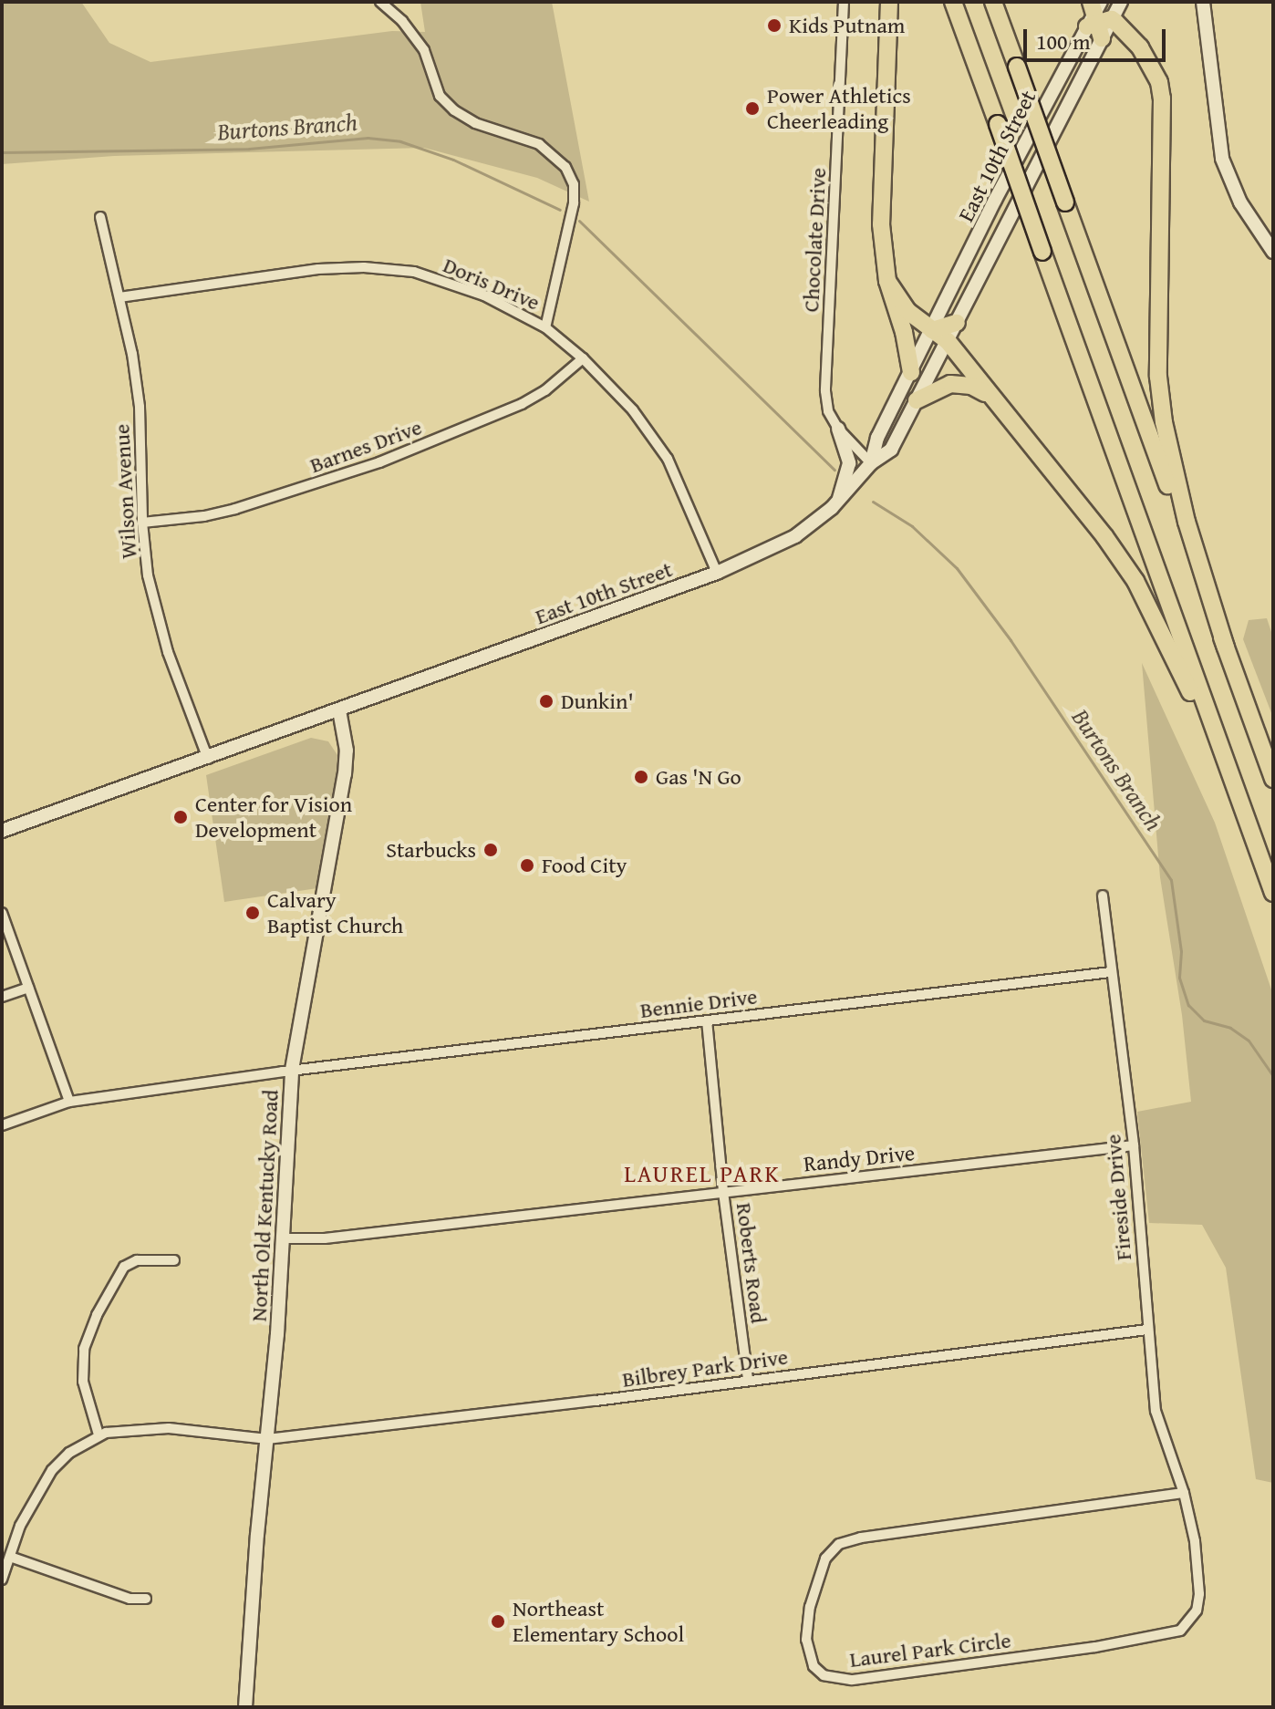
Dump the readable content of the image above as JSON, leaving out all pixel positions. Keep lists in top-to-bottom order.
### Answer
{
  "streets": {
    "main road": ["East 10th Street", "North Old Kentucky Road"],
    "street": [
      "Chocolate Drive",
      "Doris Drive",
      "Barnes Drive",
      "Wilson Avenue",
      "Bennie Drive",
      "Randy Drive",
      "Fireside Drive",
      "Roberts Road",
      "Bilbrey Park Drive",
      "Laurel Park Circle"
    ]
  },
  "crossings": [
    ["East 10th Street", "Chocolate Drive"],
    ["East 10th Street", "Doris Drive"],
    ["East 10th Street", "Wilson Avenue"],
    ["East 10th Street", "North Old Kentucky Road"],
    ["Doris Drive", "Barnes Drive"],
    ["Doris Drive", "Wilson Avenue"],
    ["Barnes Drive", "Wilson Avenue"],
    ["Bennie Drive", "Fireside Drive"],
    ["Bennie Drive", "North Old Kentucky Road"],
    ["Bennie Drive", "Roberts Road"],
    ["Randy Drive", "Fireside Drive"],
    ["Randy Drive", "North Old Kentucky Road"],
    ["Randy Drive", "Roberts Road"],
    ["Fireside Drive", "Bilbrey Park Drive"],
    ["Fireside Drive", "Laurel Park Circle"],
    ["North Old Kentucky Road", "Bilbrey Park Drive"],
    ["Roberts Road", "Bilbrey Park Drive"]
  ],
  "districts": ["LAUREL PARK"],
  "water": ["Burtons Branch"],
  "places": [
    "Kids Putnam",
    "Power Athletics Cheerleading",
    "Dunkin'",
    "Gas 'N Go",
    "Center for Vision Development",
    "Starbucks",
    "Food City",
    "Calvary Baptist Church",
    "Northeast Elementary School"
  ],
  "scale_bar": "100 m"
}
